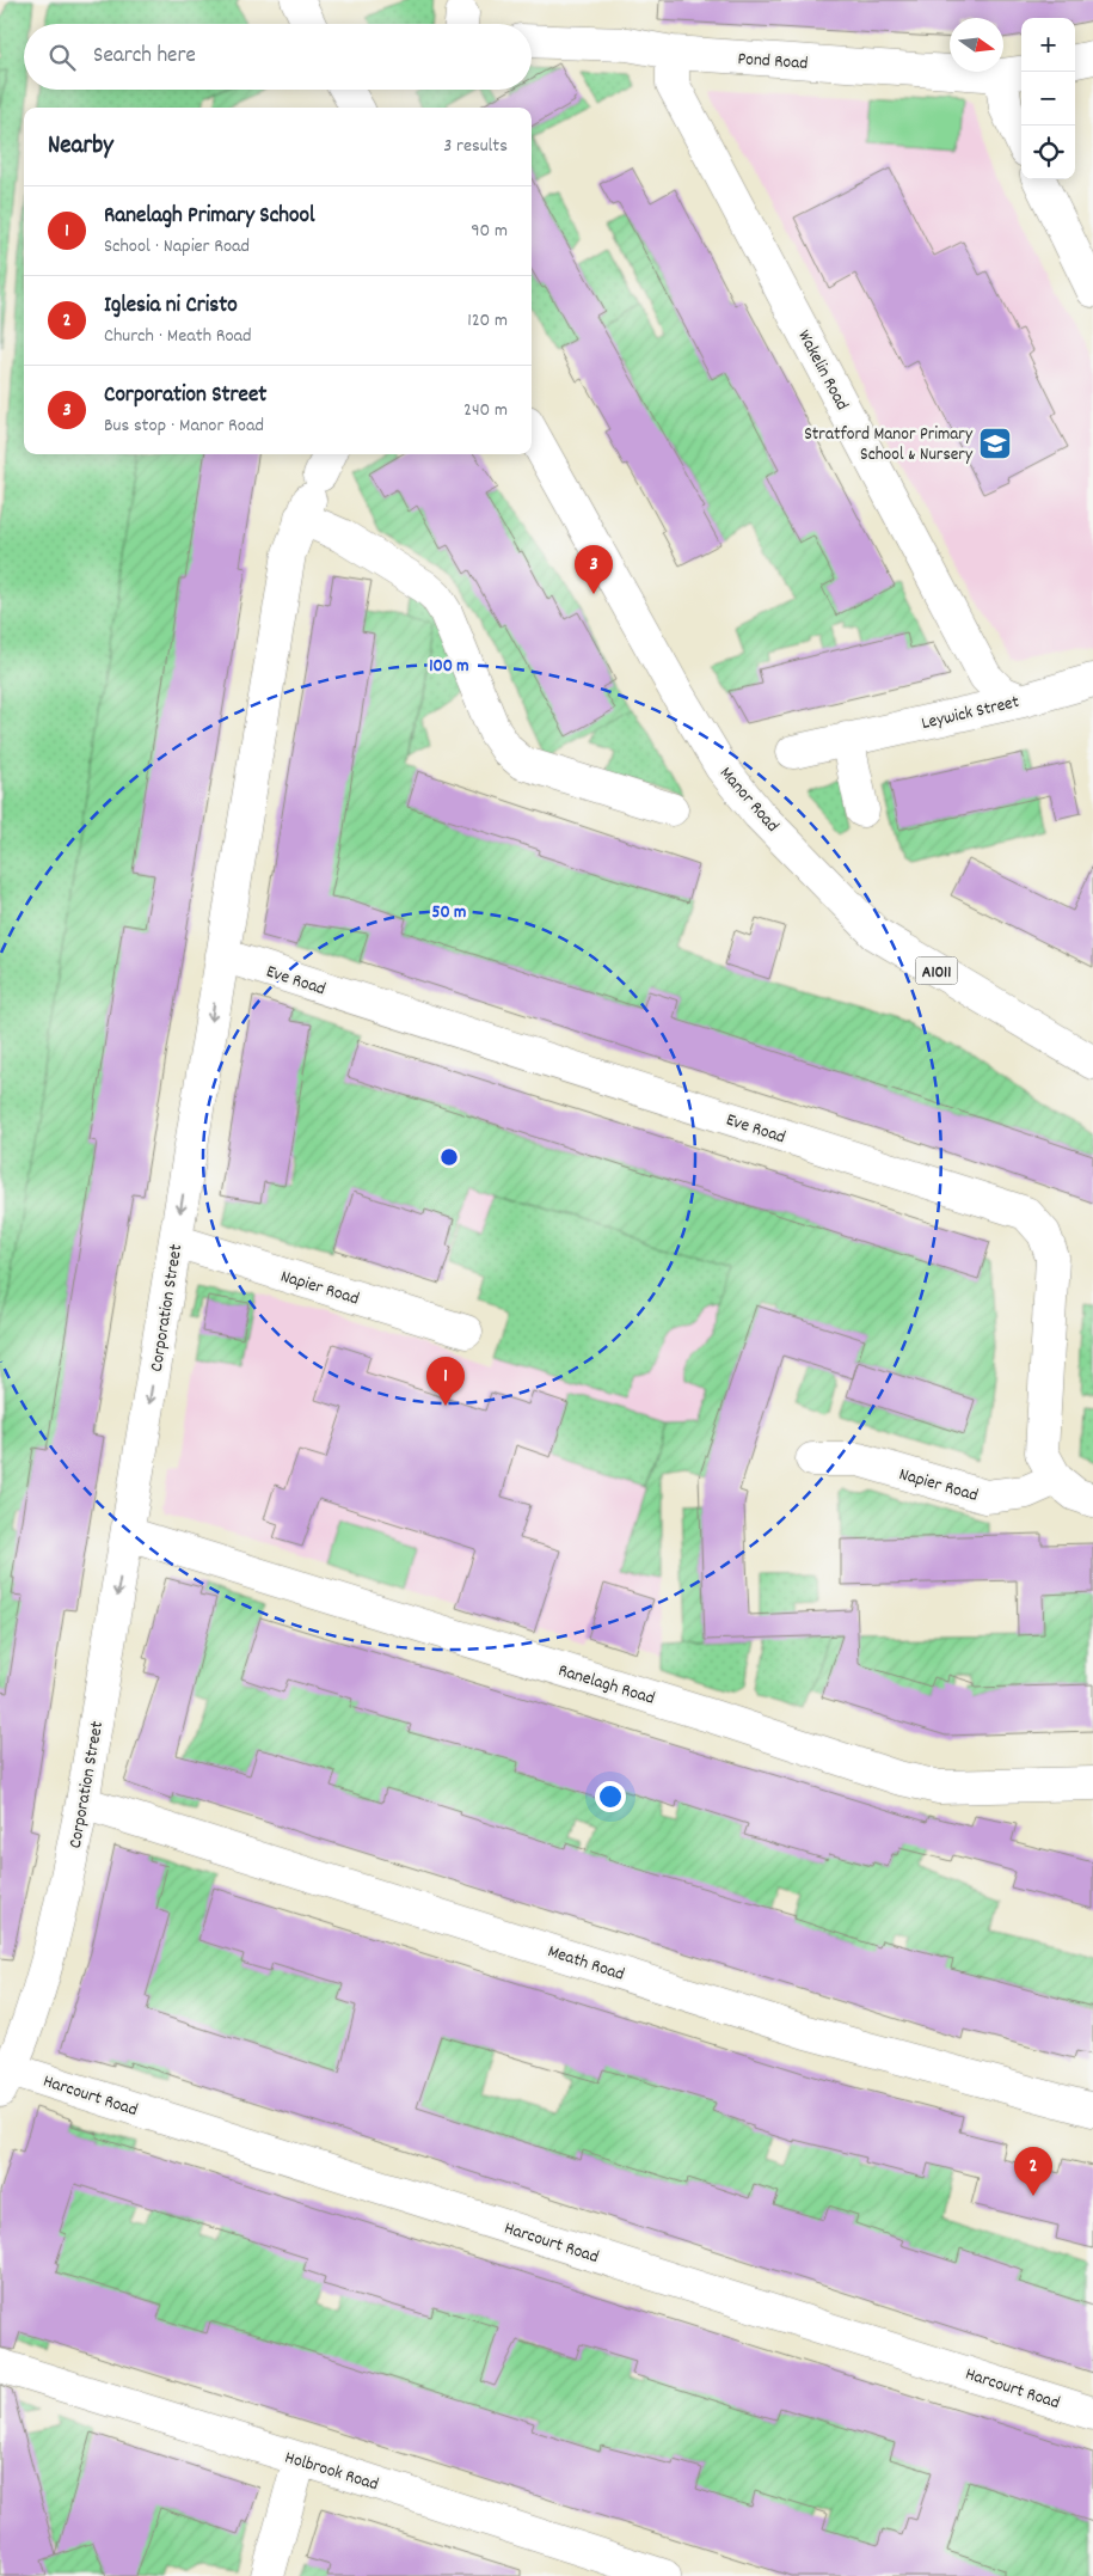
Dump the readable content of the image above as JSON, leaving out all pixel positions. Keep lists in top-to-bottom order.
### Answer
{
  "streets": {
    "street": [
      "Pond Road",
      "Wakelin Road",
      "Leywick Street",
      "Manor Road",
      "A1011",
      "Eve Road",
      "Napier Road",
      "Corporation Street",
      "Ranelagh Road",
      "Meath Road",
      "Harcourt Road",
      "Holbrook Road"
    ]
  },
  "crossings": [
    ["Pond Road", "Wakelin Road"],
    ["Wakelin Road", "Leywick Street"],
    ["Eve Road", "Napier Road"],
    ["Eve Road", "Corporation Street"],
    ["Napier Road", "Corporation Street"],
    ["Corporation Street", "Ranelagh Road"],
    ["Corporation Street", "Meath Road"],
    ["Corporation Street", "Harcourt Road"]
  ],
  "one_way": ["Corporation Street"],
  "places": {
    "school or university": ["Stratford Manor Primary School & Nursery"]
  },
  "north": "right",
  "page": {
    "map_buttons": ["+", "−"],
    "search": "Search here",
    "heading": ["Nearby", "3 results"],
    "list": [
      {
        "mark": "1",
        "name": "Ranelagh Primary School",
        "note": "School · Napier Road",
        "value": "90 m"
      },
      {
        "mark": "2",
        "name": "Iglesia ni Cristo",
        "note": "Church · Meath Road",
        "value": "120 m"
      },
      {
        "mark": "3",
        "name": "Corporation Street",
        "note": "Bus stop · Manor Road",
        "value": "240 m"
      }
    ],
    "pins": ["3", "1", "2"]
  },
  "rings": ["100 m", "50 m"]
}
